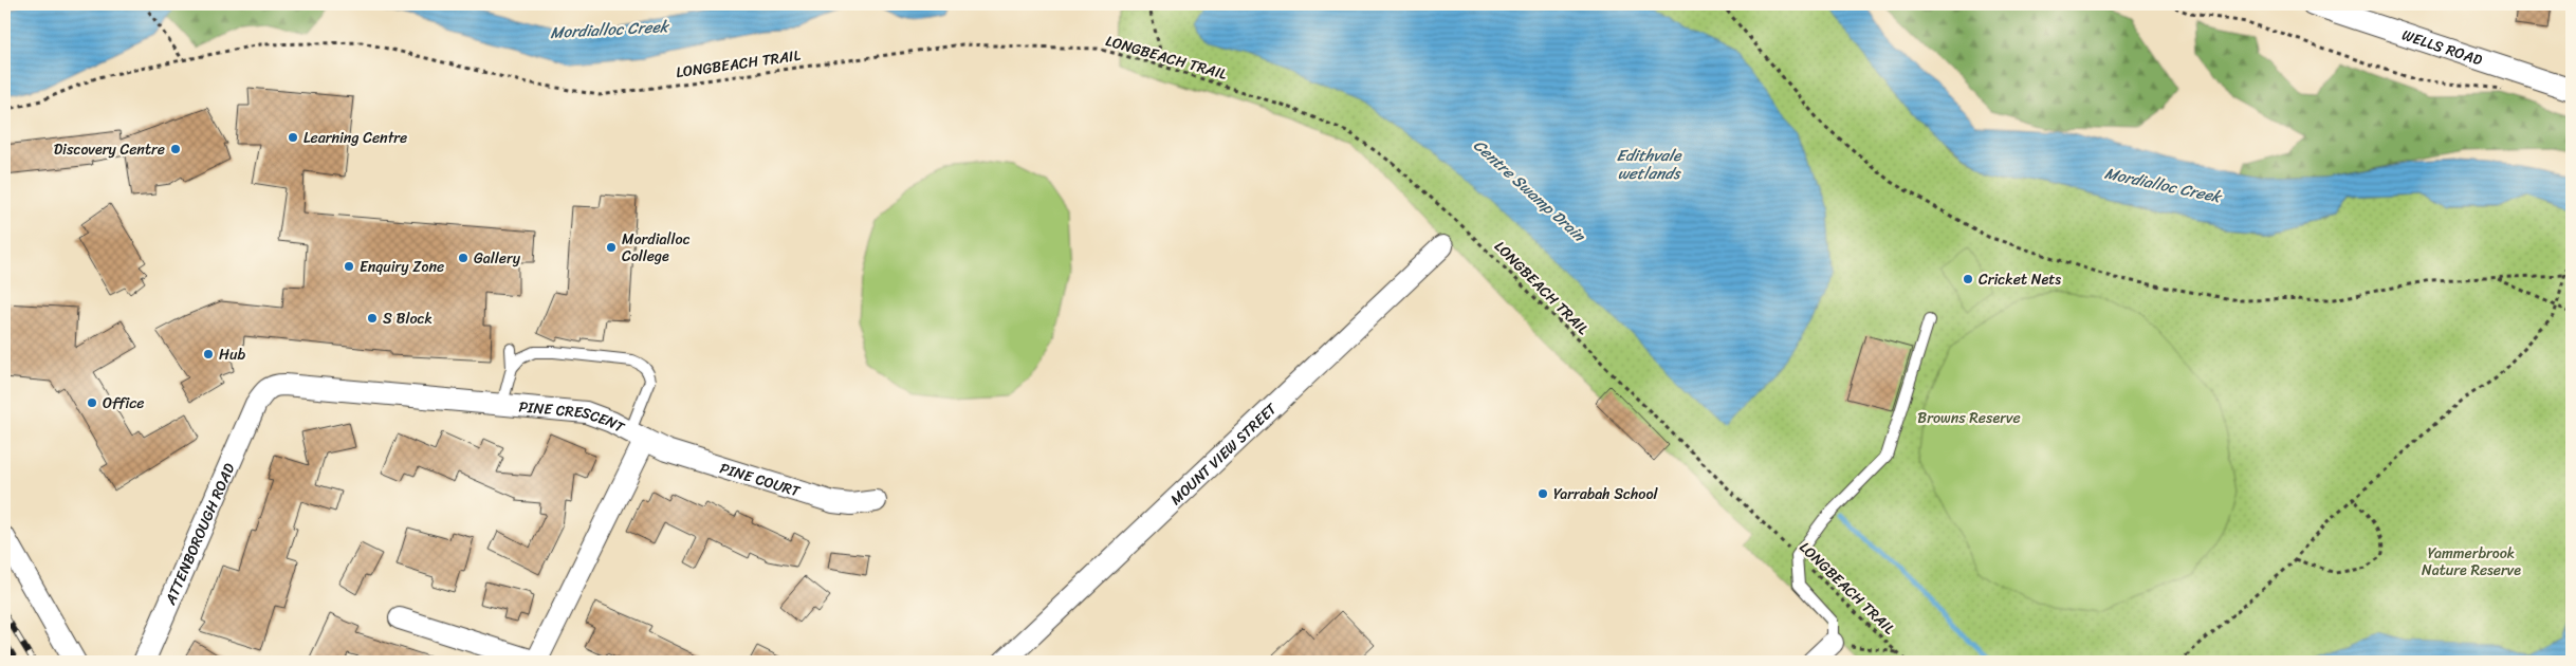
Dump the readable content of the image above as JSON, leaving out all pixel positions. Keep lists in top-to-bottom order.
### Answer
{
  "streets": {
    "street": [
      "WELLS ROAD",
      "PINE CRESCENT",
      "MOUNT VIEW STREET",
      "PINE COURT",
      "ATTENBOROUGH ROAD"
    ],
    "path": ["LONGBEACH TRAIL"]
  },
  "crossings": [
    ["PINE CRESCENT", "PINE COURT"],
    ["PINE CRESCENT", "ATTENBOROUGH ROAD"]
  ],
  "water": ["Mordialloc Creek", "Edithvale wetlands", "Centre Swamp Drain"],
  "parks": ["Browns Reserve", "Yammerbrook Nature Reserve"],
  "places": [
    "Learning Centre",
    "Discovery Centre",
    "Mordialloc College",
    "Gallery",
    "Enquiry Zone",
    "Cricket Nets",
    "S Block",
    "Hub",
    "Office",
    "Yarrabah School"
  ]
}
